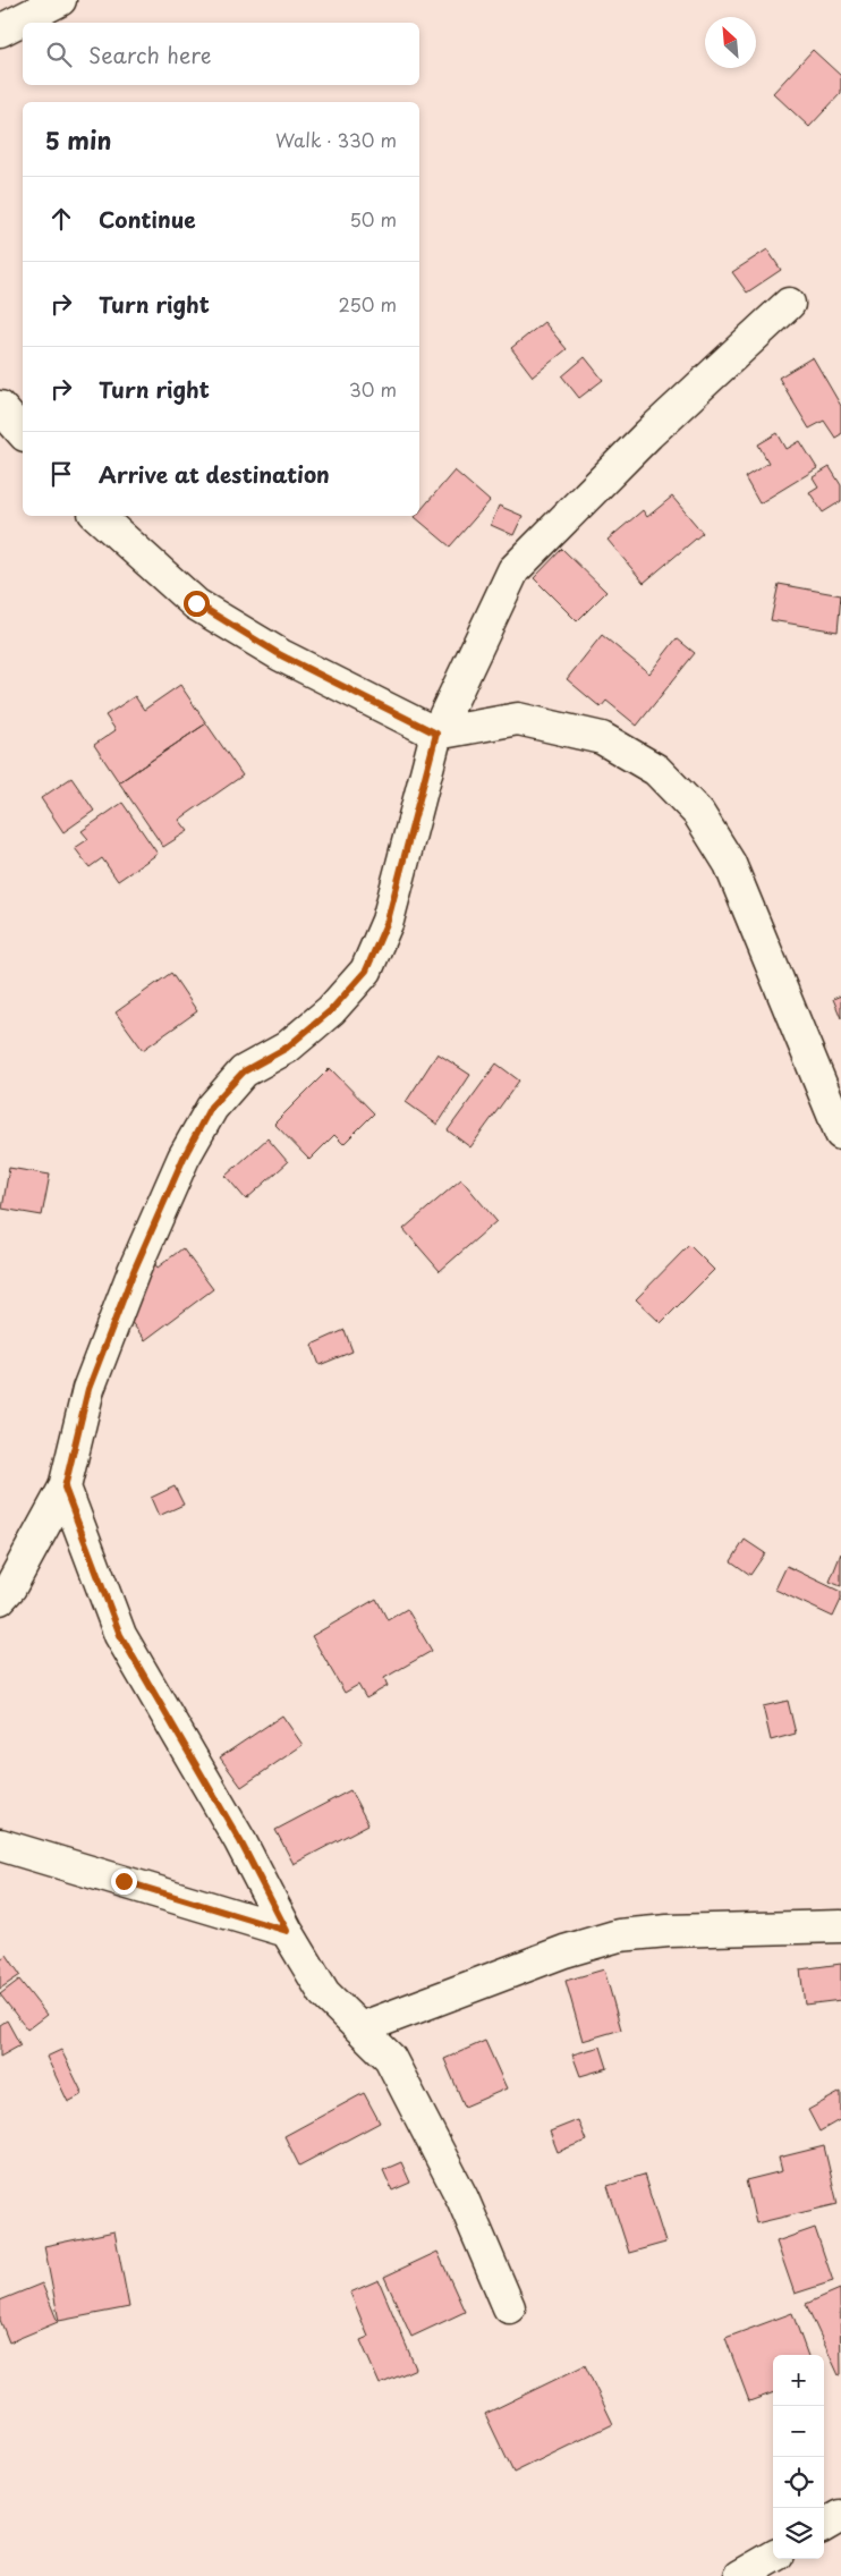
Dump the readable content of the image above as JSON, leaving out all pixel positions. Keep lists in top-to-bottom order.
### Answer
{
  "north": "top left",
  "page": {
    "search": "Search here",
    "heading": ["5 min", "Walk · 330 m"],
    "list": [
      ["Continue", "50 m"],
      ["Turn right", "250 m"],
      ["Turn right", "30 m"],
      "Arrive at destination"
    ],
    "map_buttons": ["+", "−"]
  }
}
